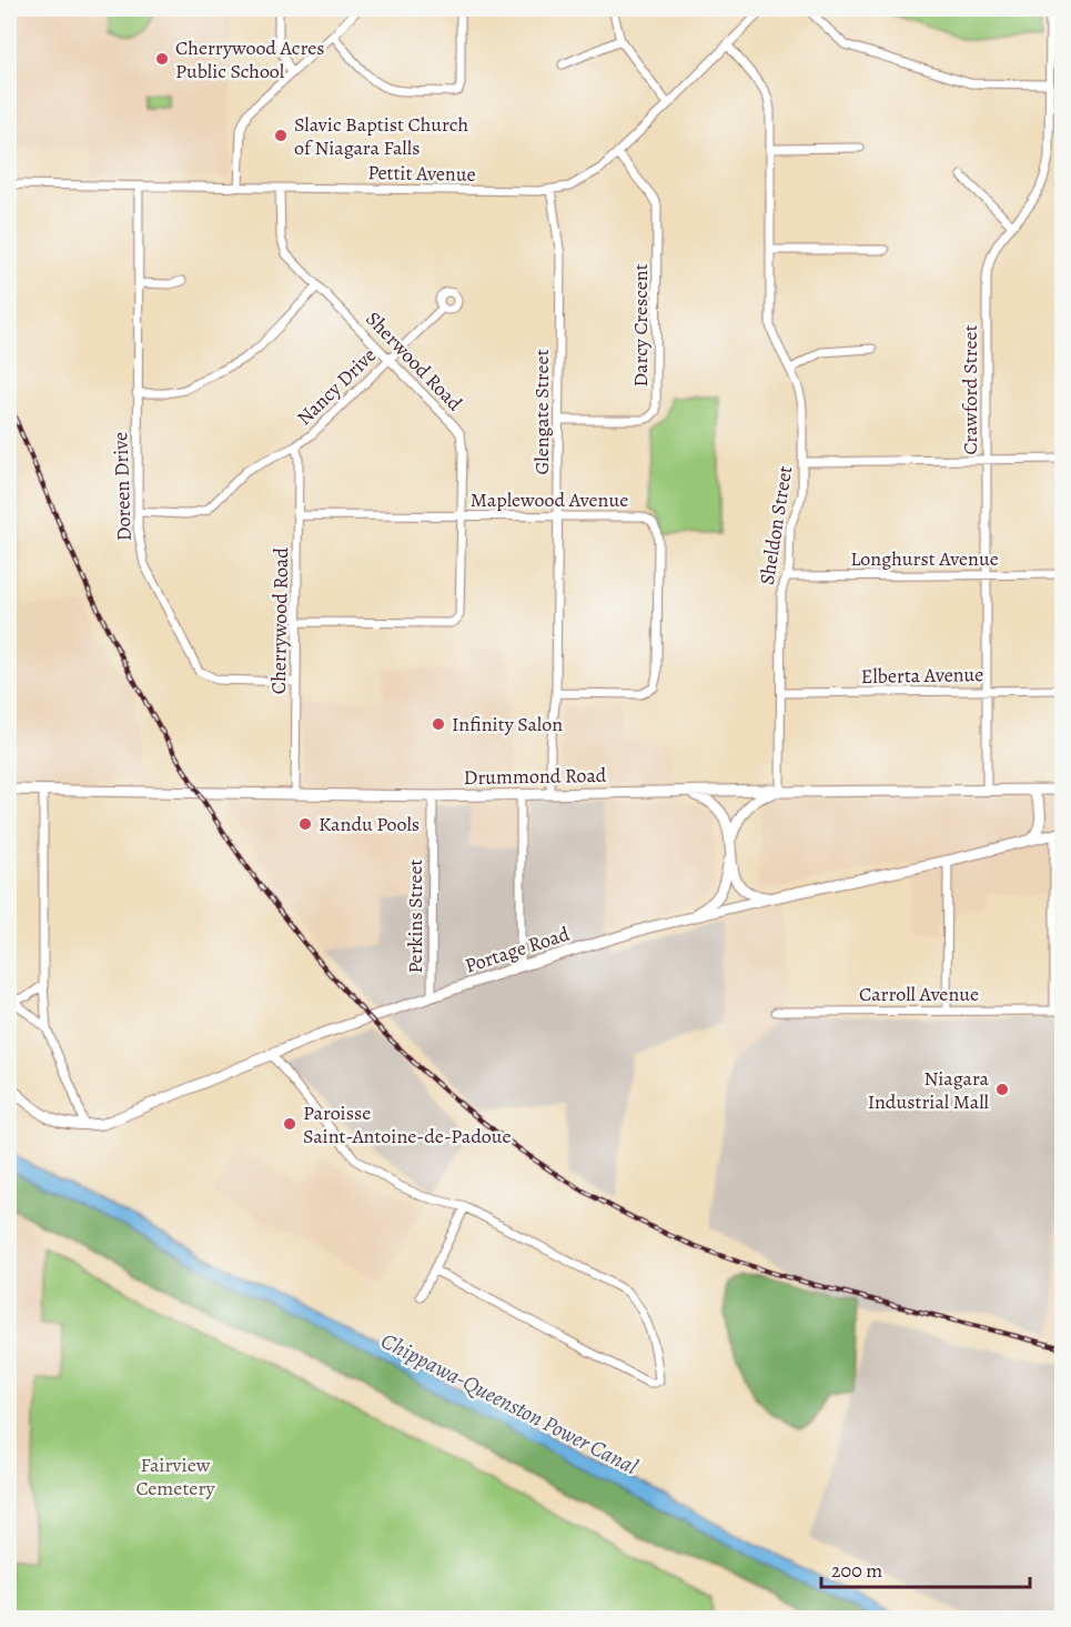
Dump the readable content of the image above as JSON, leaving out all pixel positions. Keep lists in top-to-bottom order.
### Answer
{
  "streets": {
    "main road": ["Drummond Road", "Portage Road"],
    "street": [
      "Pettit Avenue",
      "Darcy Crescent",
      "Sherwood Road",
      "Nancy Drive",
      "Crawford Street",
      "Glengate Street",
      "Doreen Drive",
      "Maplewood Avenue",
      "Sheldon Street",
      "Longhurst Avenue",
      "Cherrywood Road",
      "Elberta Avenue",
      "Perkins Street",
      "Carroll Avenue"
    ]
  },
  "crossings": [
    ["Pettit Avenue", "Darcy Crescent"],
    ["Pettit Avenue", "Sherwood Road"],
    ["Pettit Avenue", "Glengate Street"],
    ["Pettit Avenue", "Doreen Drive"],
    ["Pettit Avenue", "Sheldon Street"],
    ["Darcy Crescent", "Glengate Street"],
    ["Sherwood Road", "Nancy Drive"],
    ["Sherwood Road", "Maplewood Avenue"],
    ["Sherwood Road", "Cherrywood Road"],
    ["Nancy Drive", "Doreen Drive"],
    ["Nancy Drive", "Cherrywood Road"],
    ["Crawford Street", "Longhurst Avenue"],
    ["Crawford Street", "Elberta Avenue"],
    ["Crawford Street", "Drummond Road"],
    ["Glengate Street", "Maplewood Avenue"],
    ["Glengate Street", "Drummond Road"],
    ["Doreen Drive", "Cherrywood Road"],
    ["Maplewood Avenue", "Cherrywood Road"],
    ["Sheldon Street", "Longhurst Avenue"],
    ["Sheldon Street", "Elberta Avenue"],
    ["Sheldon Street", "Drummond Road"],
    ["Cherrywood Road", "Drummond Road"],
    ["Drummond Road", "Perkins Street"],
    ["Perkins Street", "Portage Road"]
  ],
  "water": ["Chippawa-Queenston Power Canal"],
  "parks": ["Fairview Cemetery"],
  "places": [
    "Cherrywood Acres Public School",
    "Slavic Baptist Church of Niagara Falls",
    "Infinity Salon",
    "Kandu Pools",
    "Niagara Industrial Mall",
    "Paroisse Saint-Antoine-de-Padoue"
  ],
  "scale_bar": "200 m"
}
